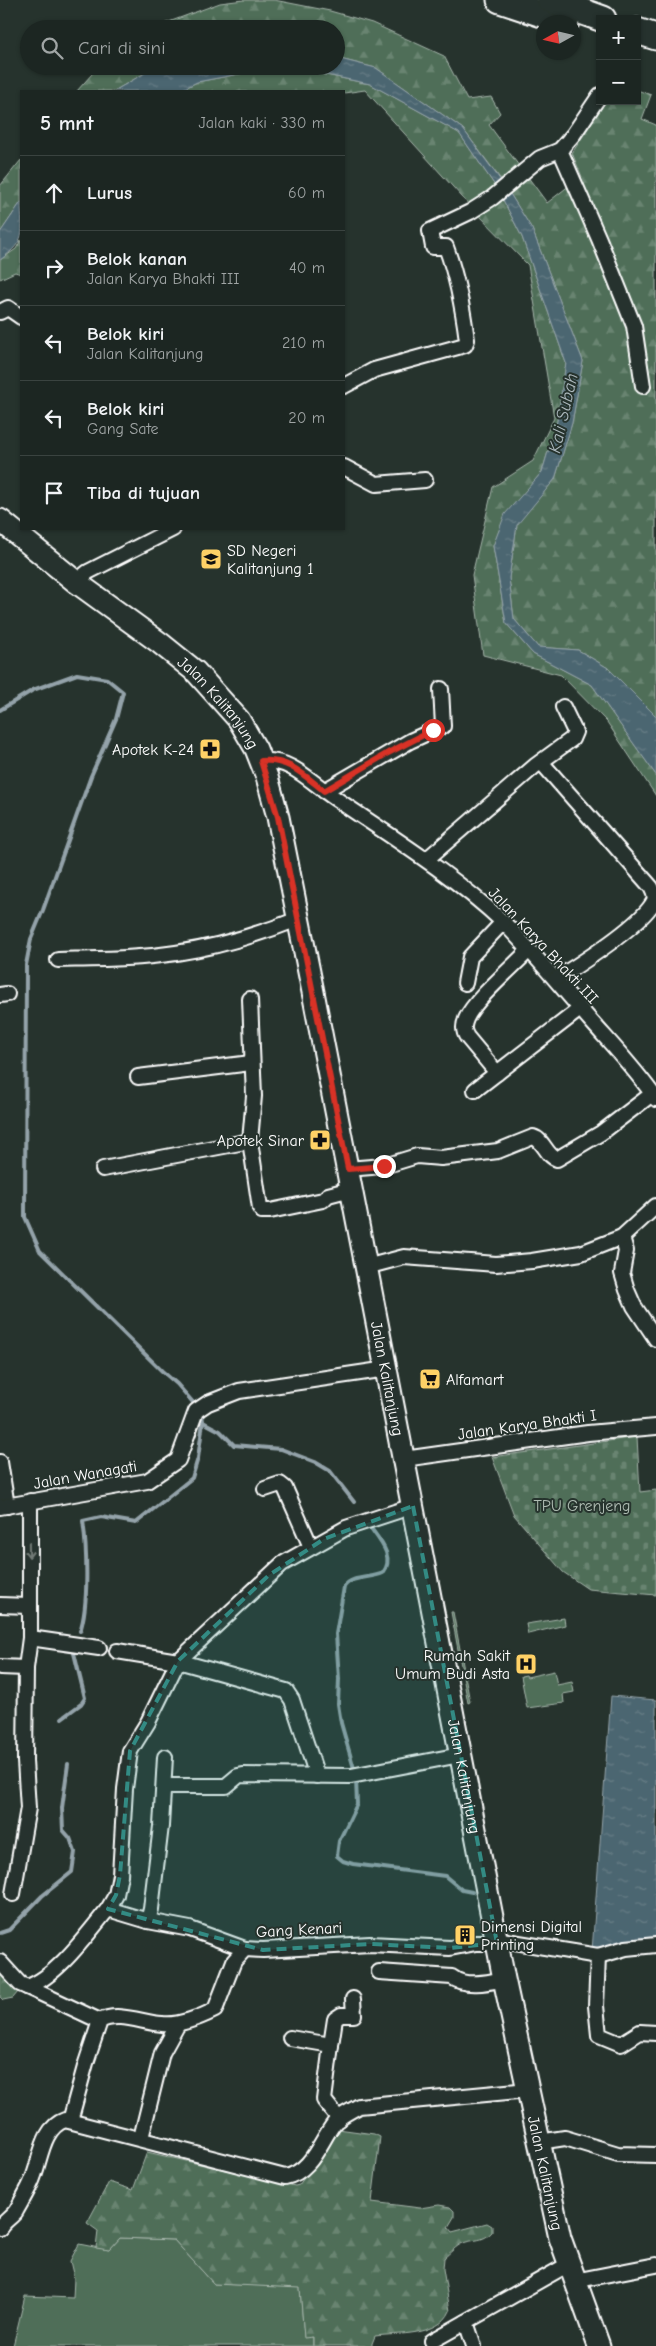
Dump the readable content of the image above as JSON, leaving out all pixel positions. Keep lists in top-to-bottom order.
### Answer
{
  "streets": {
    "main road": ["Jalan Kalitanjung"],
    "street": [
      "Jalan Karya Bhakti III",
      "Jalan Karya Bhakti I",
      "Jalan Wanagati",
      "Gang Kenari"
    ]
  },
  "crossings": [
    ["Jalan Kalitanjung", "Jalan Karya Bhakti III"],
    ["Jalan Kalitanjung", "Jalan Karya Bhakti I"],
    ["Jalan Kalitanjung", "Jalan Wanagati"],
    ["Jalan Kalitanjung", "Gang Kenari"]
  ],
  "water": ["Kali Subah"],
  "parks": ["TPU Grenjeng"],
  "places": {
    "school or university": ["SD Negeri Kalitanjung 1"],
    "pharmacy": ["Apotek K-24", "Apotek Sinar"],
    "supermarket": ["Alfamart"],
    "hospital": ["Rumah Sakit Umum Budi Asta"],
    "building": ["Dimensi Digital Printing"]
  },
  "north": "left",
  "page": {
    "map_buttons": ["+", "−"],
    "search": "Cari di sini",
    "heading": ["5 mnt", "Jalan kaki · 330 m"],
    "list": [
      ["Lurus", "60 m"],
      ["Belok kanan", "Jalan Karya Bhakti III", "40 m"],
      ["Belok kiri", "Jalan Kalitanjung", "210 m"],
      ["Belok kiri", "Gang Sate", "20 m"],
      "Tiba di tujuan"
    ]
  }
}
